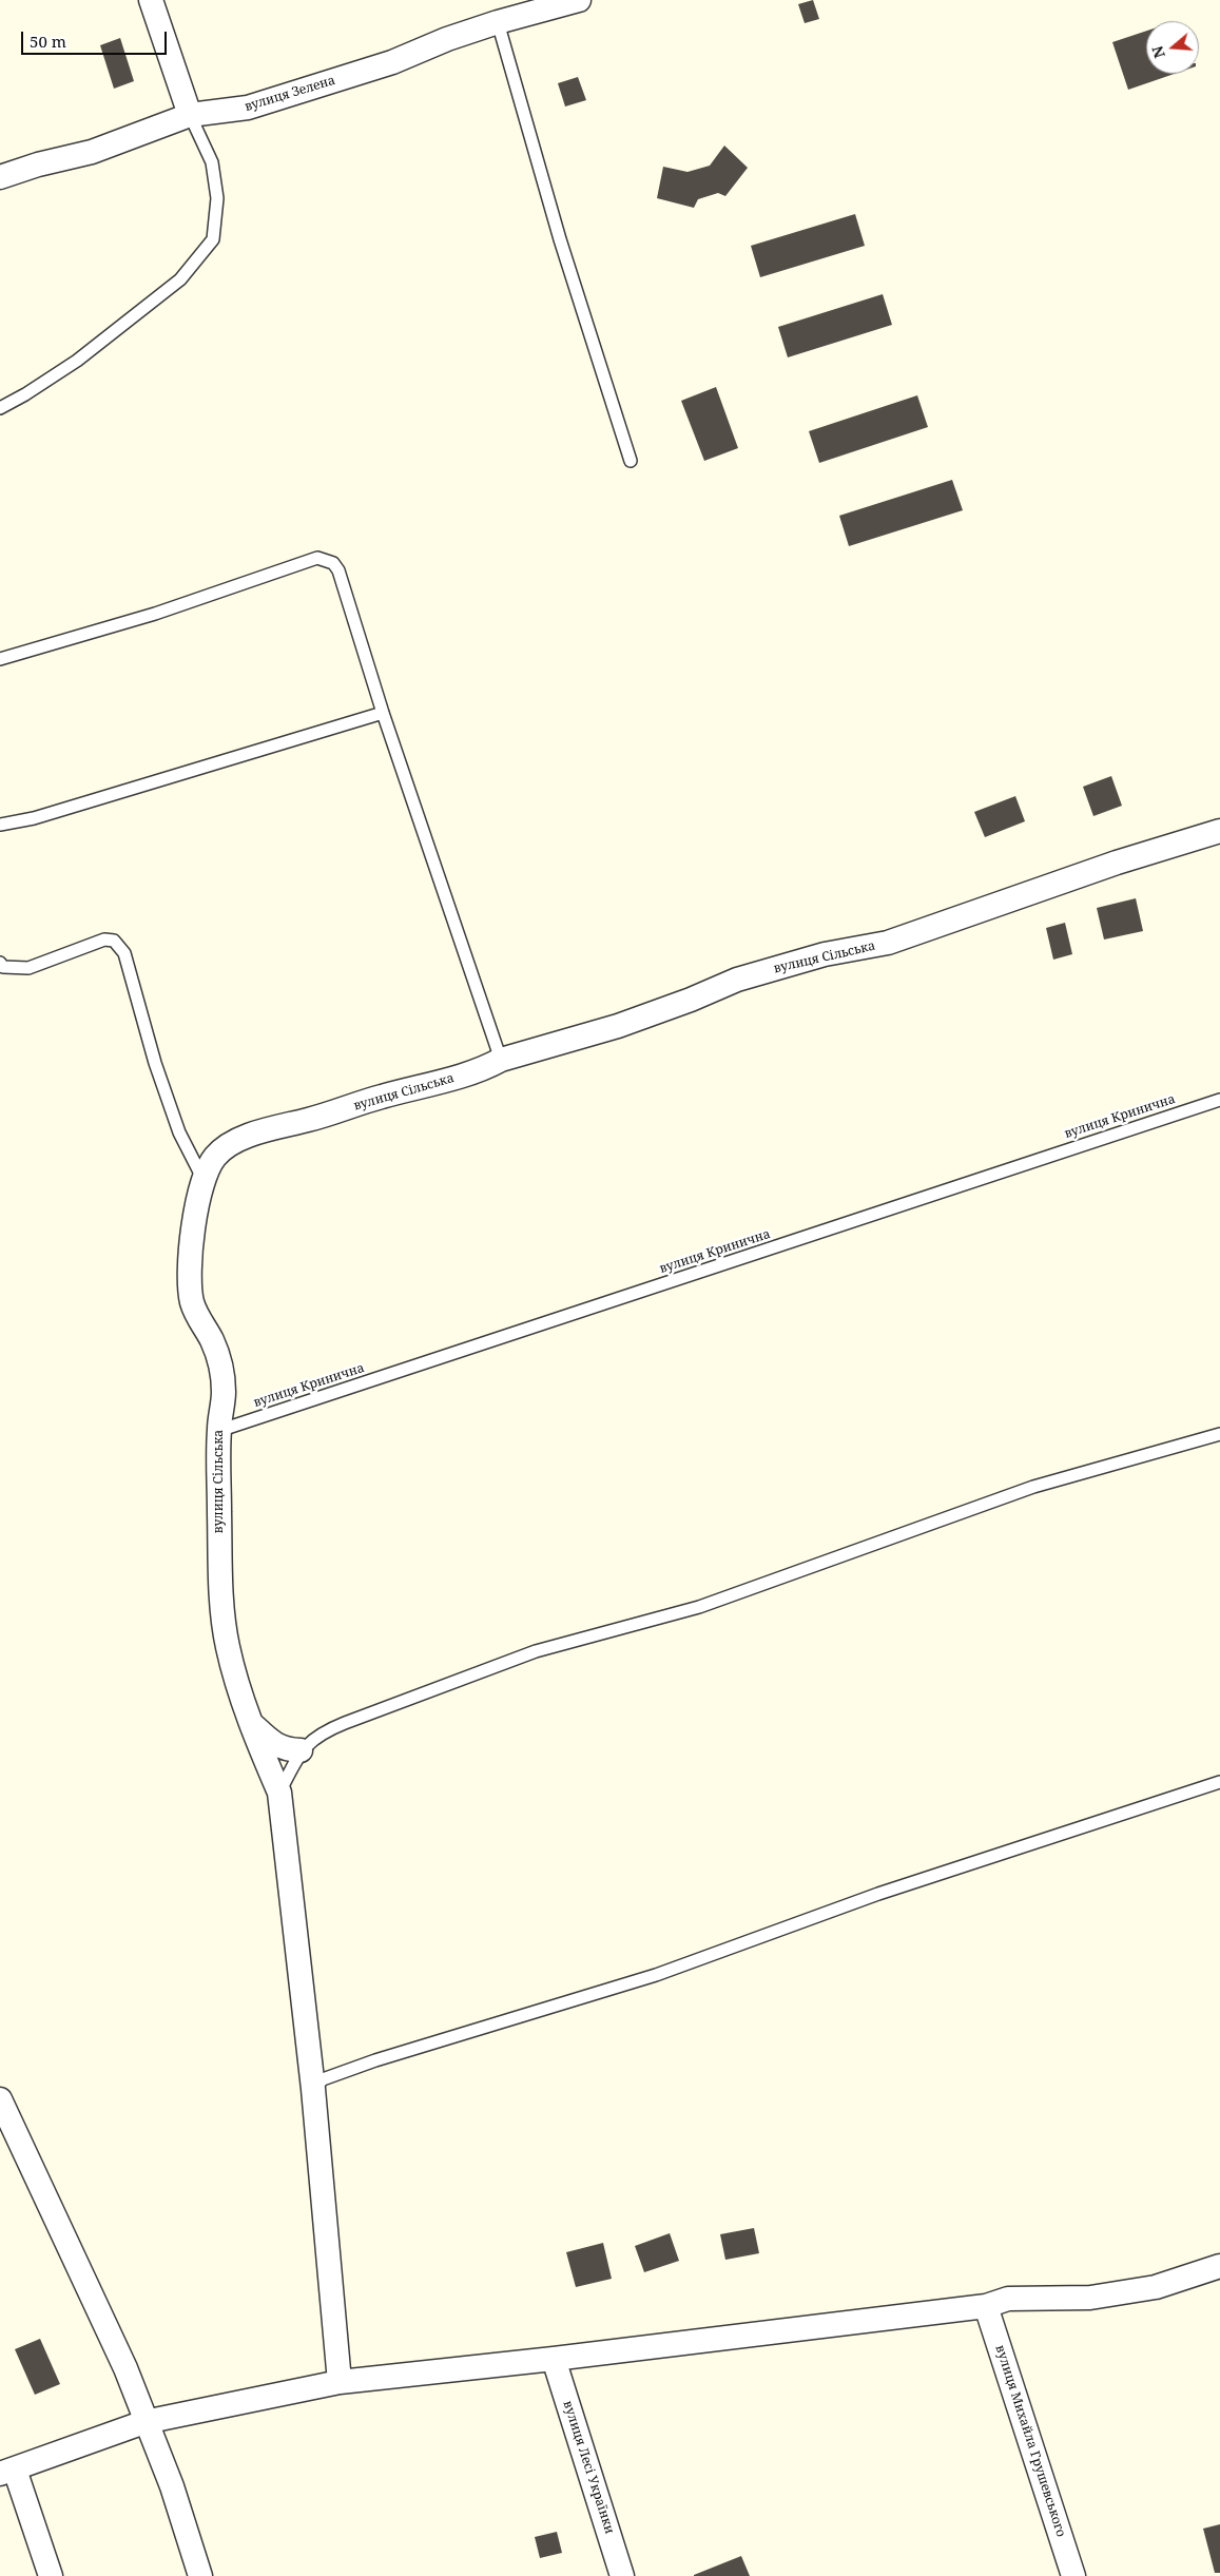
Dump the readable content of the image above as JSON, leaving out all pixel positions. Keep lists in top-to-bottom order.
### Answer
{
  "streets": {
    "street": [
      "вулиця Зелена",
      "вулиця Сільська",
      "вулиця Михайла Грушевського",
      "вулиця Лесі Українки"
    ],
    "lane": ["вулиця Кринична"]
  },
  "crossings": [
    ["вулиця Сільська", "вулиця Кринична"]
  ],
  "scale_bar": "50 m",
  "north": "left"
}
